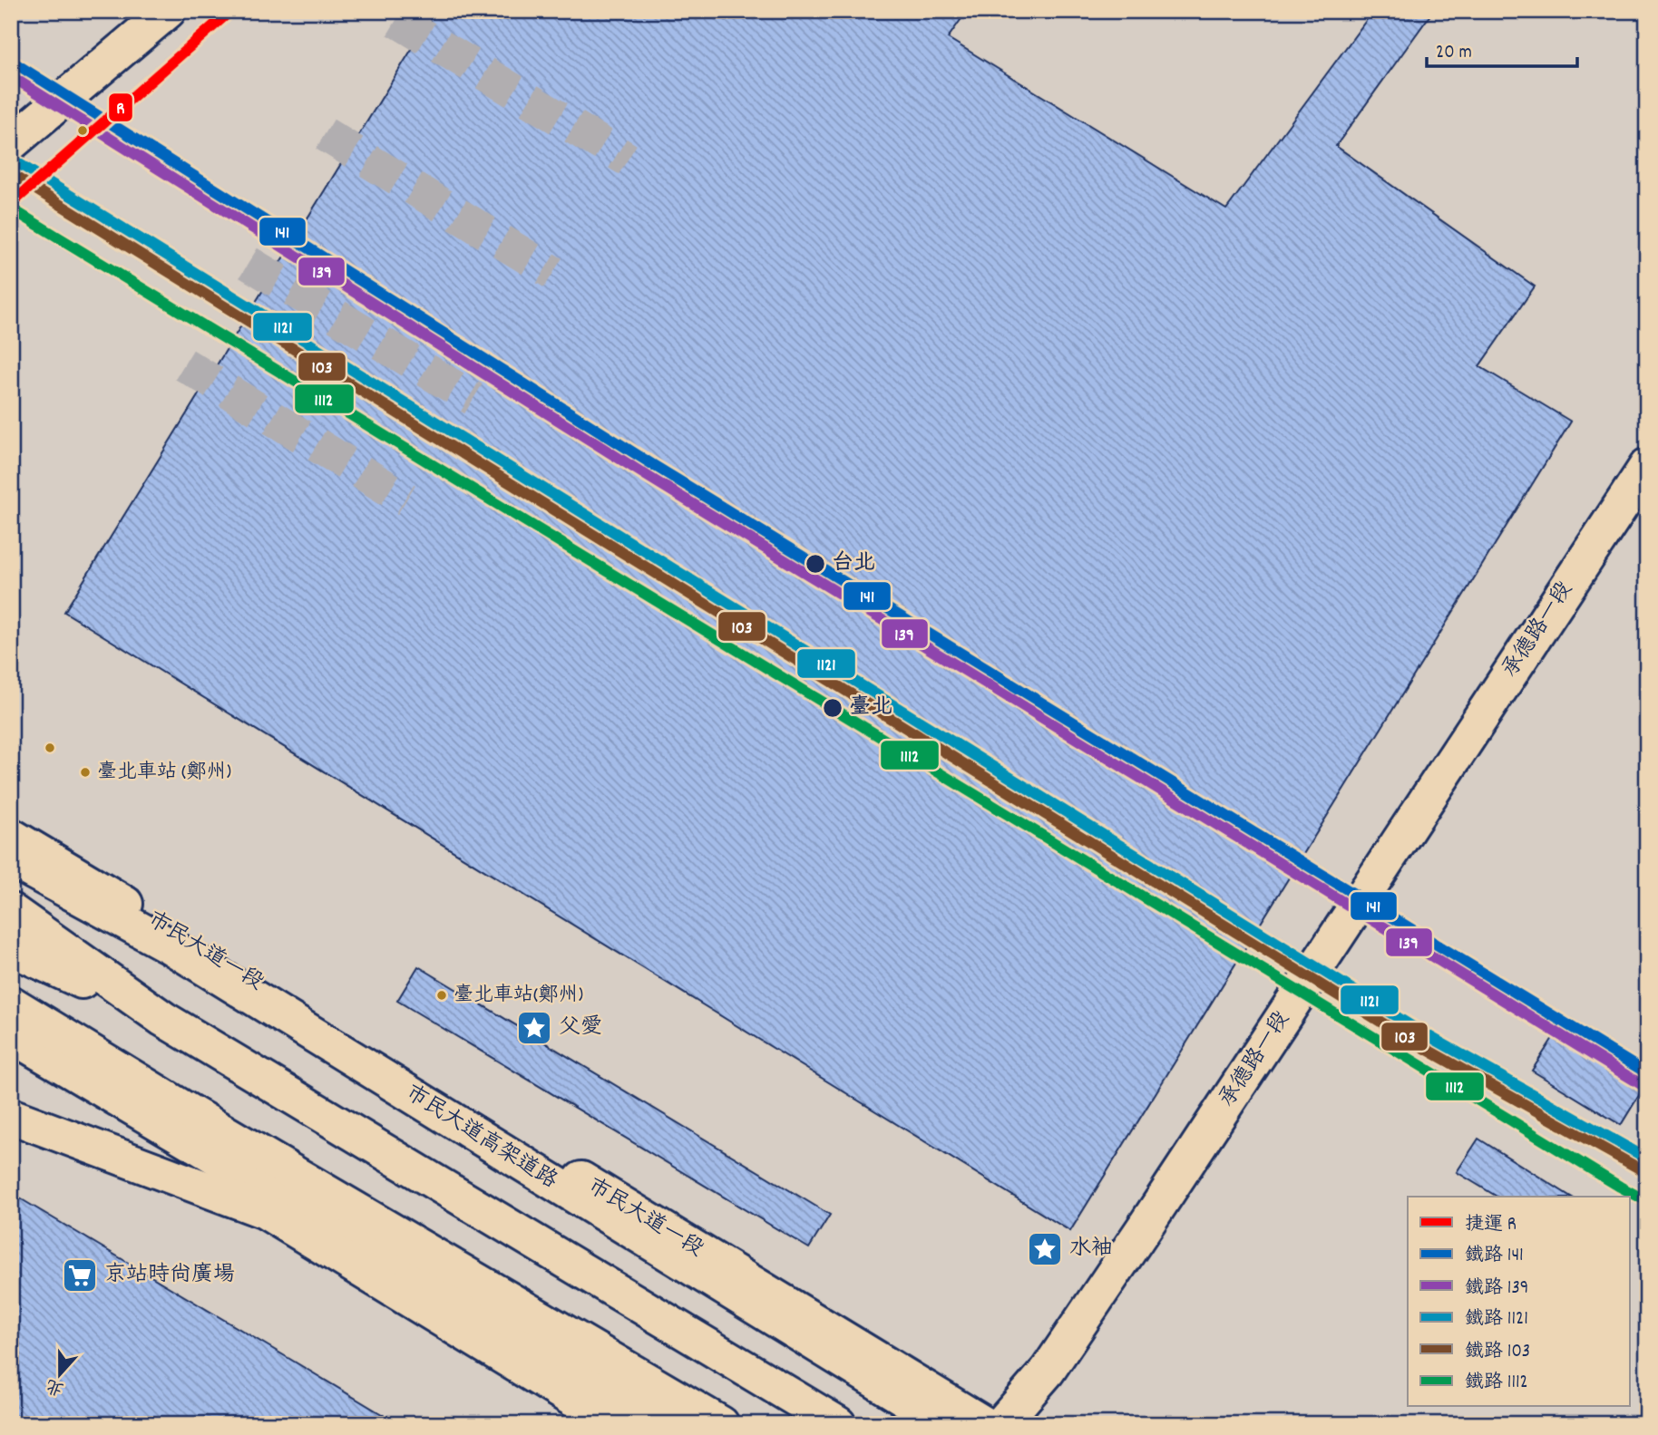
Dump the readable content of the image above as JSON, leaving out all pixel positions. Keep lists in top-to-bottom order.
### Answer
{
  "streets": {
    "main road": ["承德路一段", "市民大道一段", "市民大道高架道路"]
  },
  "places": {
    "other": [
      "台北",
      "臺北",
      "臺北車站 (鄭州)",
      "臺北車站(鄭州)"
    ],
    "place": ["父愛", "水袖"],
    "supermarket": ["京站時尚廣場"]
  },
  "lines": [
    "metro line R",
    "rail line 141",
    "rail line 139",
    "rail line 1121",
    "rail line 103",
    "rail line 1112"
  ],
  "legend": [
    "捷運 R",
    "鐵路 141",
    "鐵路 139",
    "鐵路 1121",
    "鐵路 103",
    "鐵路 1112"
  ],
  "scale_bar": "20 m",
  "north": "bottom"
}
